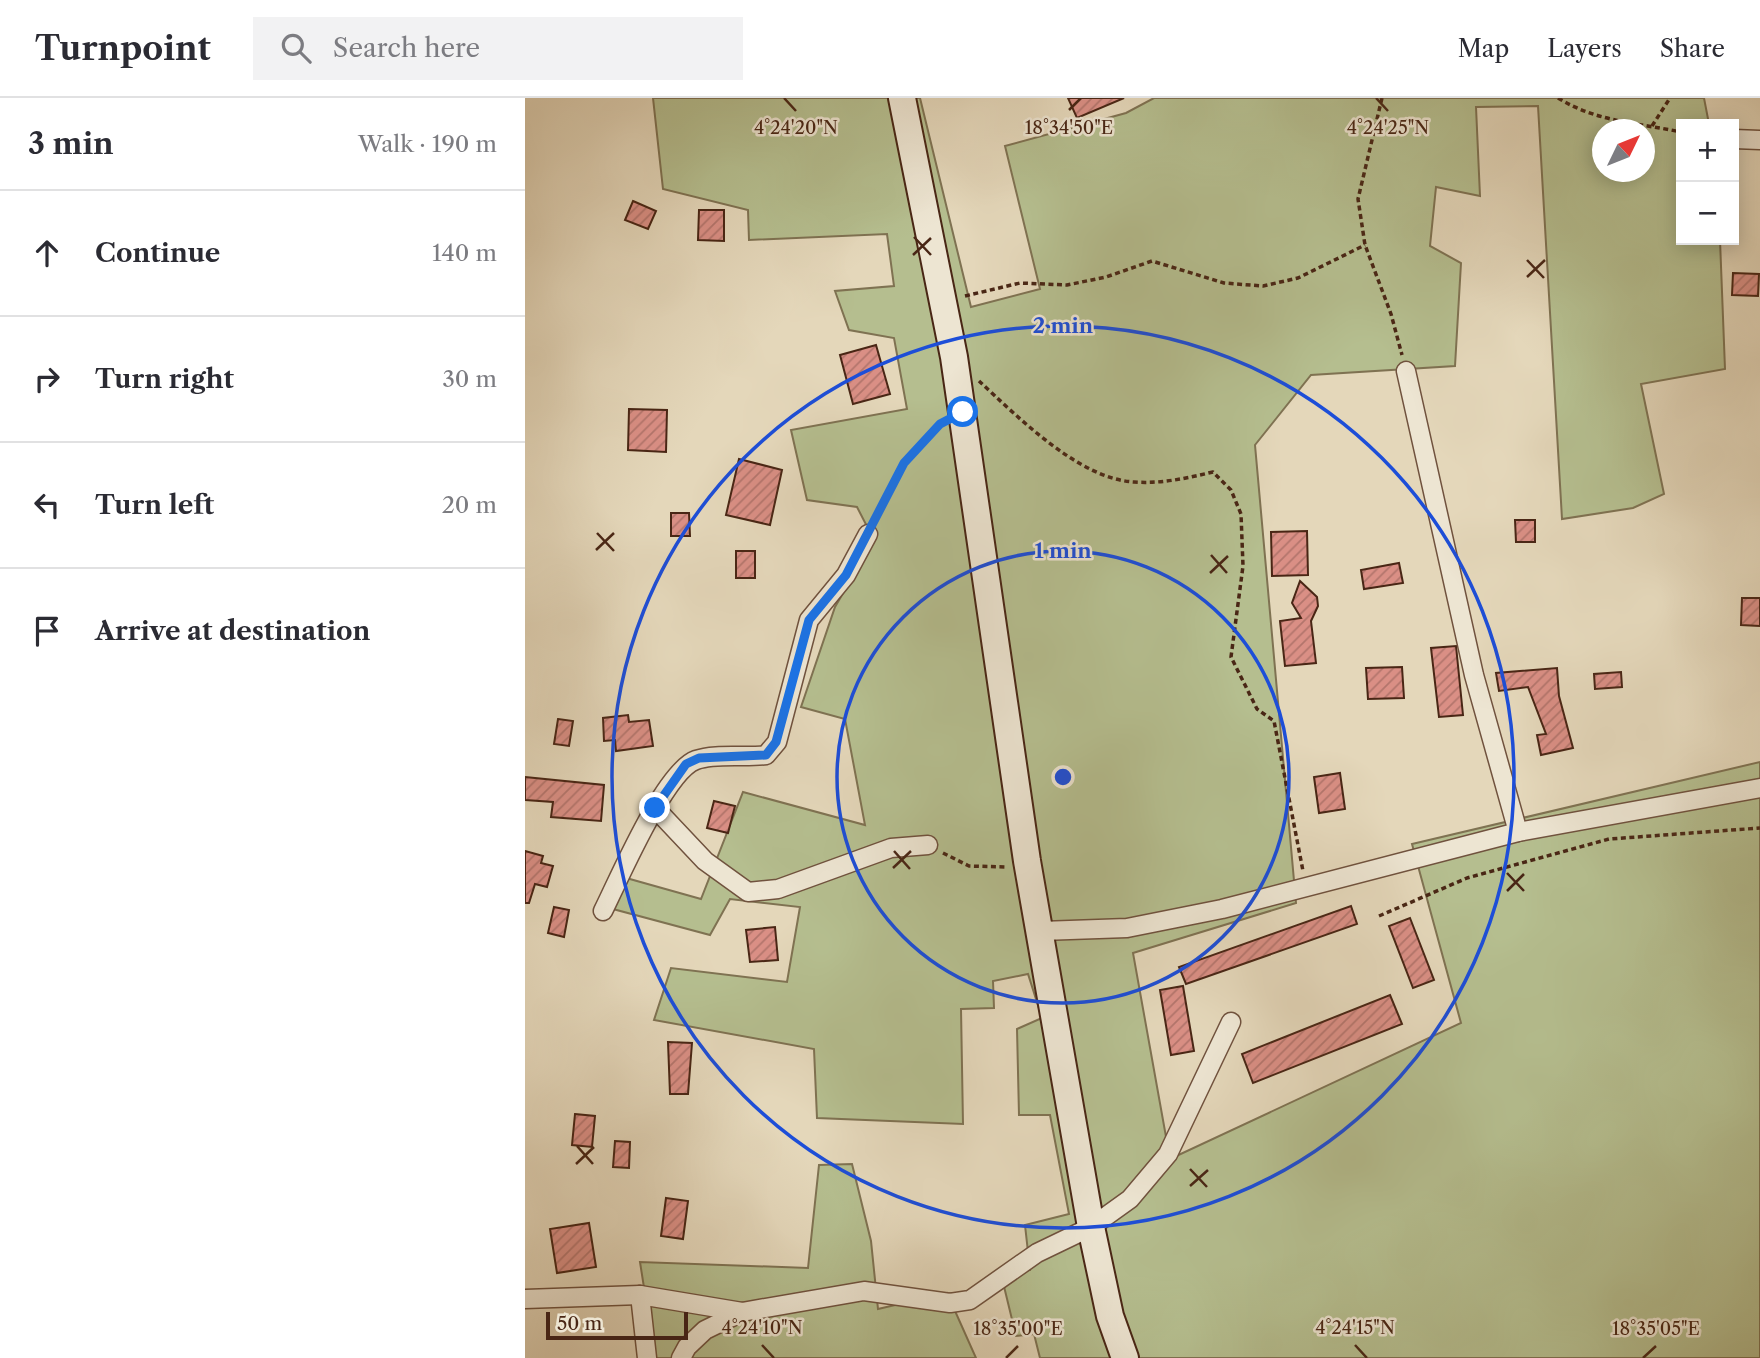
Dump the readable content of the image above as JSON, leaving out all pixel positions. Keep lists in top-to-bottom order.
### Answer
{
  "scale_bar": "50 m",
  "north": "top right",
  "page": {
    "header": "Turnpoint",
    "search": "Search here",
    "nav": ["Map", "Layers", "Share"],
    "heading": ["3 min", "Walk · 190 m"],
    "map_buttons": ["+", "−"],
    "list": [
      ["Continue", "140 m"],
      ["Turn right", "30 m"],
      ["Turn left", "20 m"],
      "Arrive at destination"
    ],
    "scale": "50 m"
  },
  "coordinates": [
    "18°34'50\"E",
    "4°24'20\"N",
    "4°24'25\"N",
    "4°24'10\"N",
    "4°24'15\"N",
    "18°35'00\"E",
    "18°35'05\"E"
  ],
  "rings": ["2 min", "1 min"]
}
